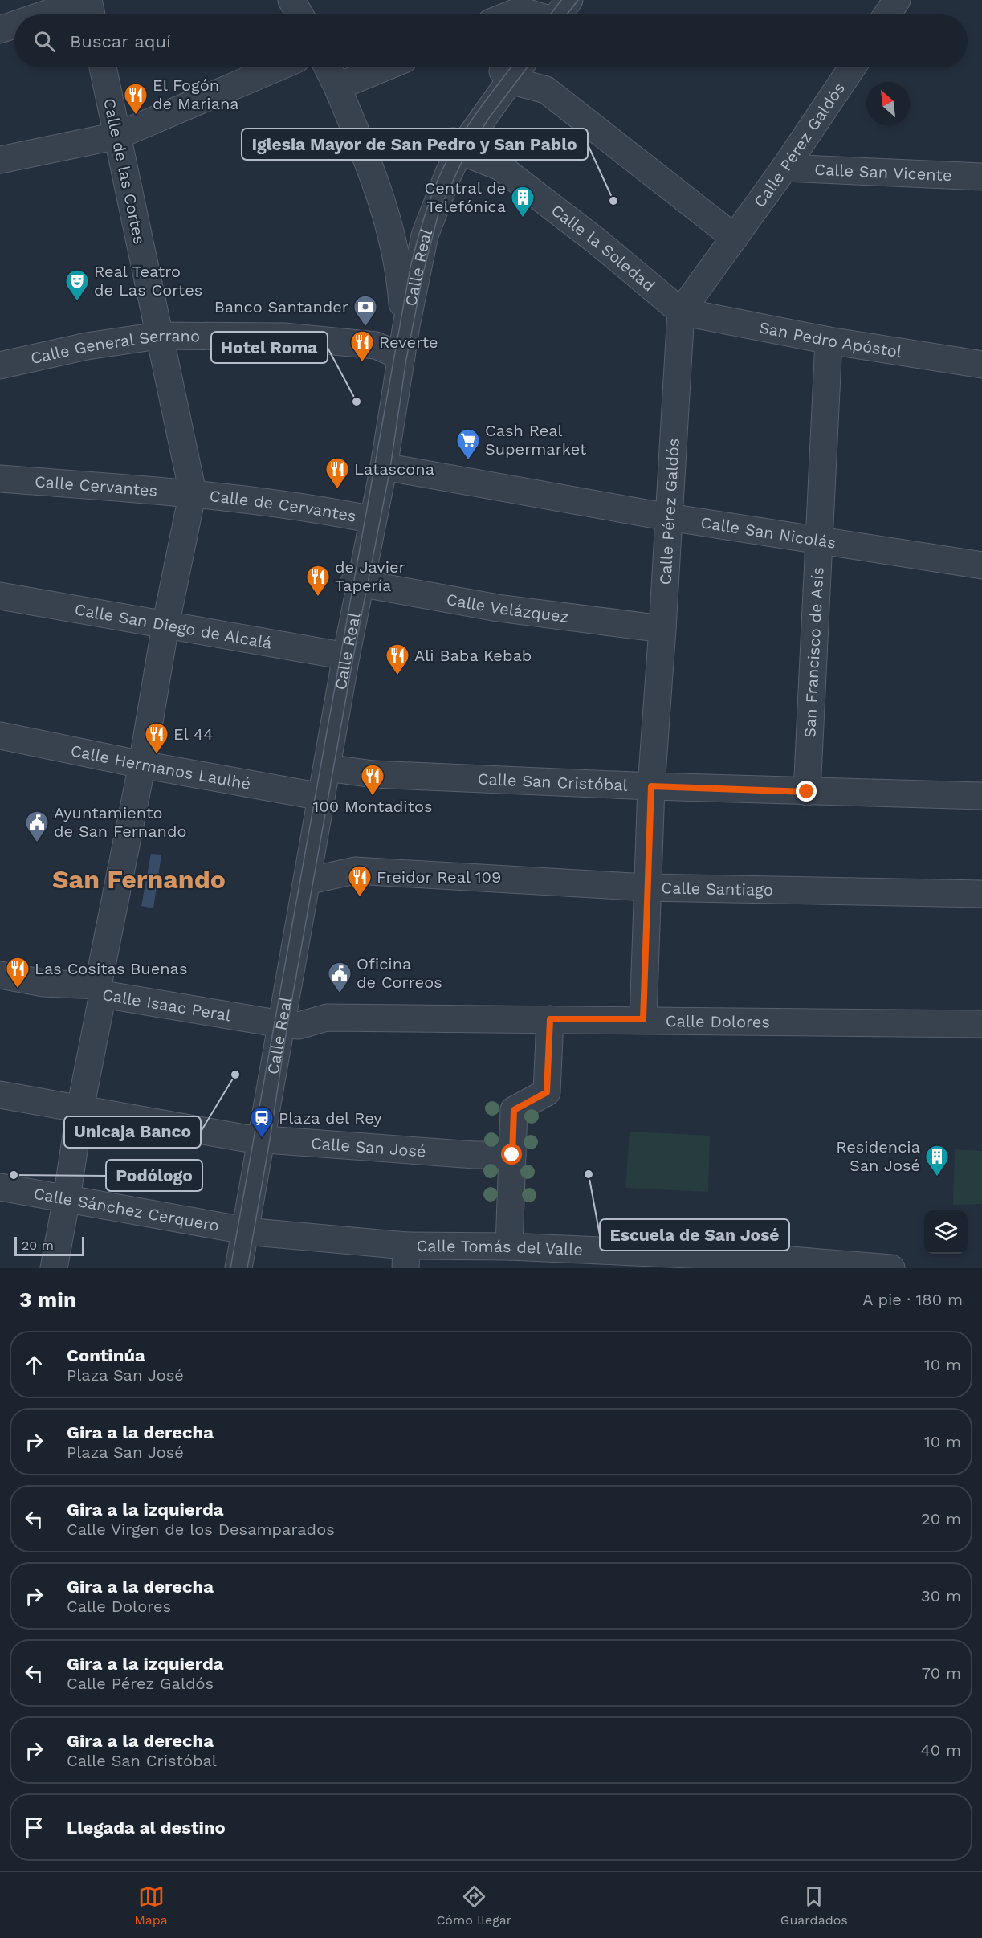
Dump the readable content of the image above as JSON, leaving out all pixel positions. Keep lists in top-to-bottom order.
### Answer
{
  "streets": {
    "street": [
      "Calle Pérez Galdós",
      "Calle de las Cortes",
      "Calle San Vicente",
      "Calle la Soledad",
      "Calle Real",
      "San Pedro Apóstol",
      "Calle General Serrano",
      "Calle Cervantes",
      "Calle de Cervantes",
      "Calle San Nicolás",
      "Calle Velázquez",
      "Calle San Diego de Alcalá",
      "San Francisco de Asís",
      "Calle Hermanos Laulhé",
      "Calle San Cristóbal",
      "Calle Santiago",
      "Calle Isaac Peral",
      "Calle Dolores",
      "Calle San José",
      "Calle Sánchez Cerquero",
      "Calle Tomás del Valle"
    ]
  },
  "crossings": [
    ["Calle Pérez Galdós", "Calle San Vicente"],
    ["Calle Pérez Galdós", "Calle la Soledad"],
    ["Calle Pérez Galdós", "San Pedro Apóstol"],
    ["Calle Pérez Galdós", "Calle San Nicolás"],
    ["Calle Pérez Galdós", "Calle Velázquez"],
    ["Calle Pérez Galdós", "Calle San Cristóbal"],
    ["Calle Pérez Galdós", "Calle Santiago"],
    ["Calle Pérez Galdós", "Calle Dolores"],
    ["Calle de las Cortes", "Calle General Serrano"],
    ["Calle de las Cortes", "Calle Cervantes"],
    ["Calle de las Cortes", "Calle de Cervantes"],
    ["Calle de las Cortes", "Calle San Diego de Alcalá"],
    ["Calle de las Cortes", "Calle Hermanos Laulhé"],
    ["Calle la Soledad", "Calle Real"],
    ["Calle la Soledad", "San Pedro Apóstol"],
    ["Calle Real", "Calle General Serrano"],
    ["Calle Real", "Calle de Cervantes"],
    ["Calle Real", "Calle San Nicolás"],
    ["Calle Real", "Calle Velázquez"],
    ["Calle Real", "Calle San Diego de Alcalá"],
    ["Calle Real", "Calle Hermanos Laulhé"],
    ["Calle Real", "Calle San Cristóbal"],
    ["Calle Real", "Calle Santiago"],
    ["Calle Real", "Calle Isaac Peral"],
    ["Calle Real", "Calle Dolores"],
    ["Calle Real", "Calle San José"],
    ["Calle Real", "Calle Sánchez Cerquero"],
    ["Calle Real", "Calle Tomás del Valle"],
    ["San Pedro Apóstol", "San Francisco de Asís"],
    ["Calle Cervantes", "Calle de Cervantes"],
    ["Calle San Nicolás", "San Francisco de Asís"],
    ["San Francisco de Asís", "Calle San Cristóbal"],
    ["Calle Isaac Peral", "Calle Dolores"],
    ["Calle Sánchez Cerquero", "Calle Tomás del Valle"]
  ],
  "districts": ["San Fernando"],
  "places": {
    "restaurant": [
      "El Fogón de Mariana",
      "Reverte",
      "Latascona",
      "de Javier Tapería",
      "Ali Baba Kebab",
      "El 44",
      "100 Montaditos",
      "Freidor Real 109",
      "Las Cositas Buenas"
    ],
    "other": [
      "Iglesia Mayor de San Pedro y San Pablo",
      "Hotel Roma",
      "Unicaja Banco",
      "Escuela de San José",
      "Podólogo"
    ],
    "building": ["Central de Telefónica", "Residencia San José"],
    "theatre": ["Real Teatro de Las Cortes"],
    "bank": ["Banco Santander"],
    "supermarket": ["Cash Real Supermarket"],
    "public building": ["Ayuntamiento de San Fernando", "Oficina de Correos"],
    "station": ["Plaza del Rey"]
  },
  "scale_bar": "20 m",
  "north": "top left",
  "page": {
    "search": "Buscar aquí",
    "scale": "20 m",
    "heading": ["3 min", "A pie · 180 m"],
    "list": [
      ["Continúa", "Plaza San José", "10 m"],
      ["Gira a la derecha", "Plaza San José", "10 m"],
      ["Gira a la izquierda", "Calle Virgen de los Desamparados", "20 m"],
      ["Gira a la derecha", "Calle Dolores", "30 m"],
      ["Gira a la izquierda", "Calle Pérez Galdós", "70 m"],
      ["Gira a la derecha", "Calle San Cristóbal", "40 m"],
      "Llegada al destino"
    ],
    "nav": ["Mapa", "Cómo llegar", "Guardados"]
  }
}
